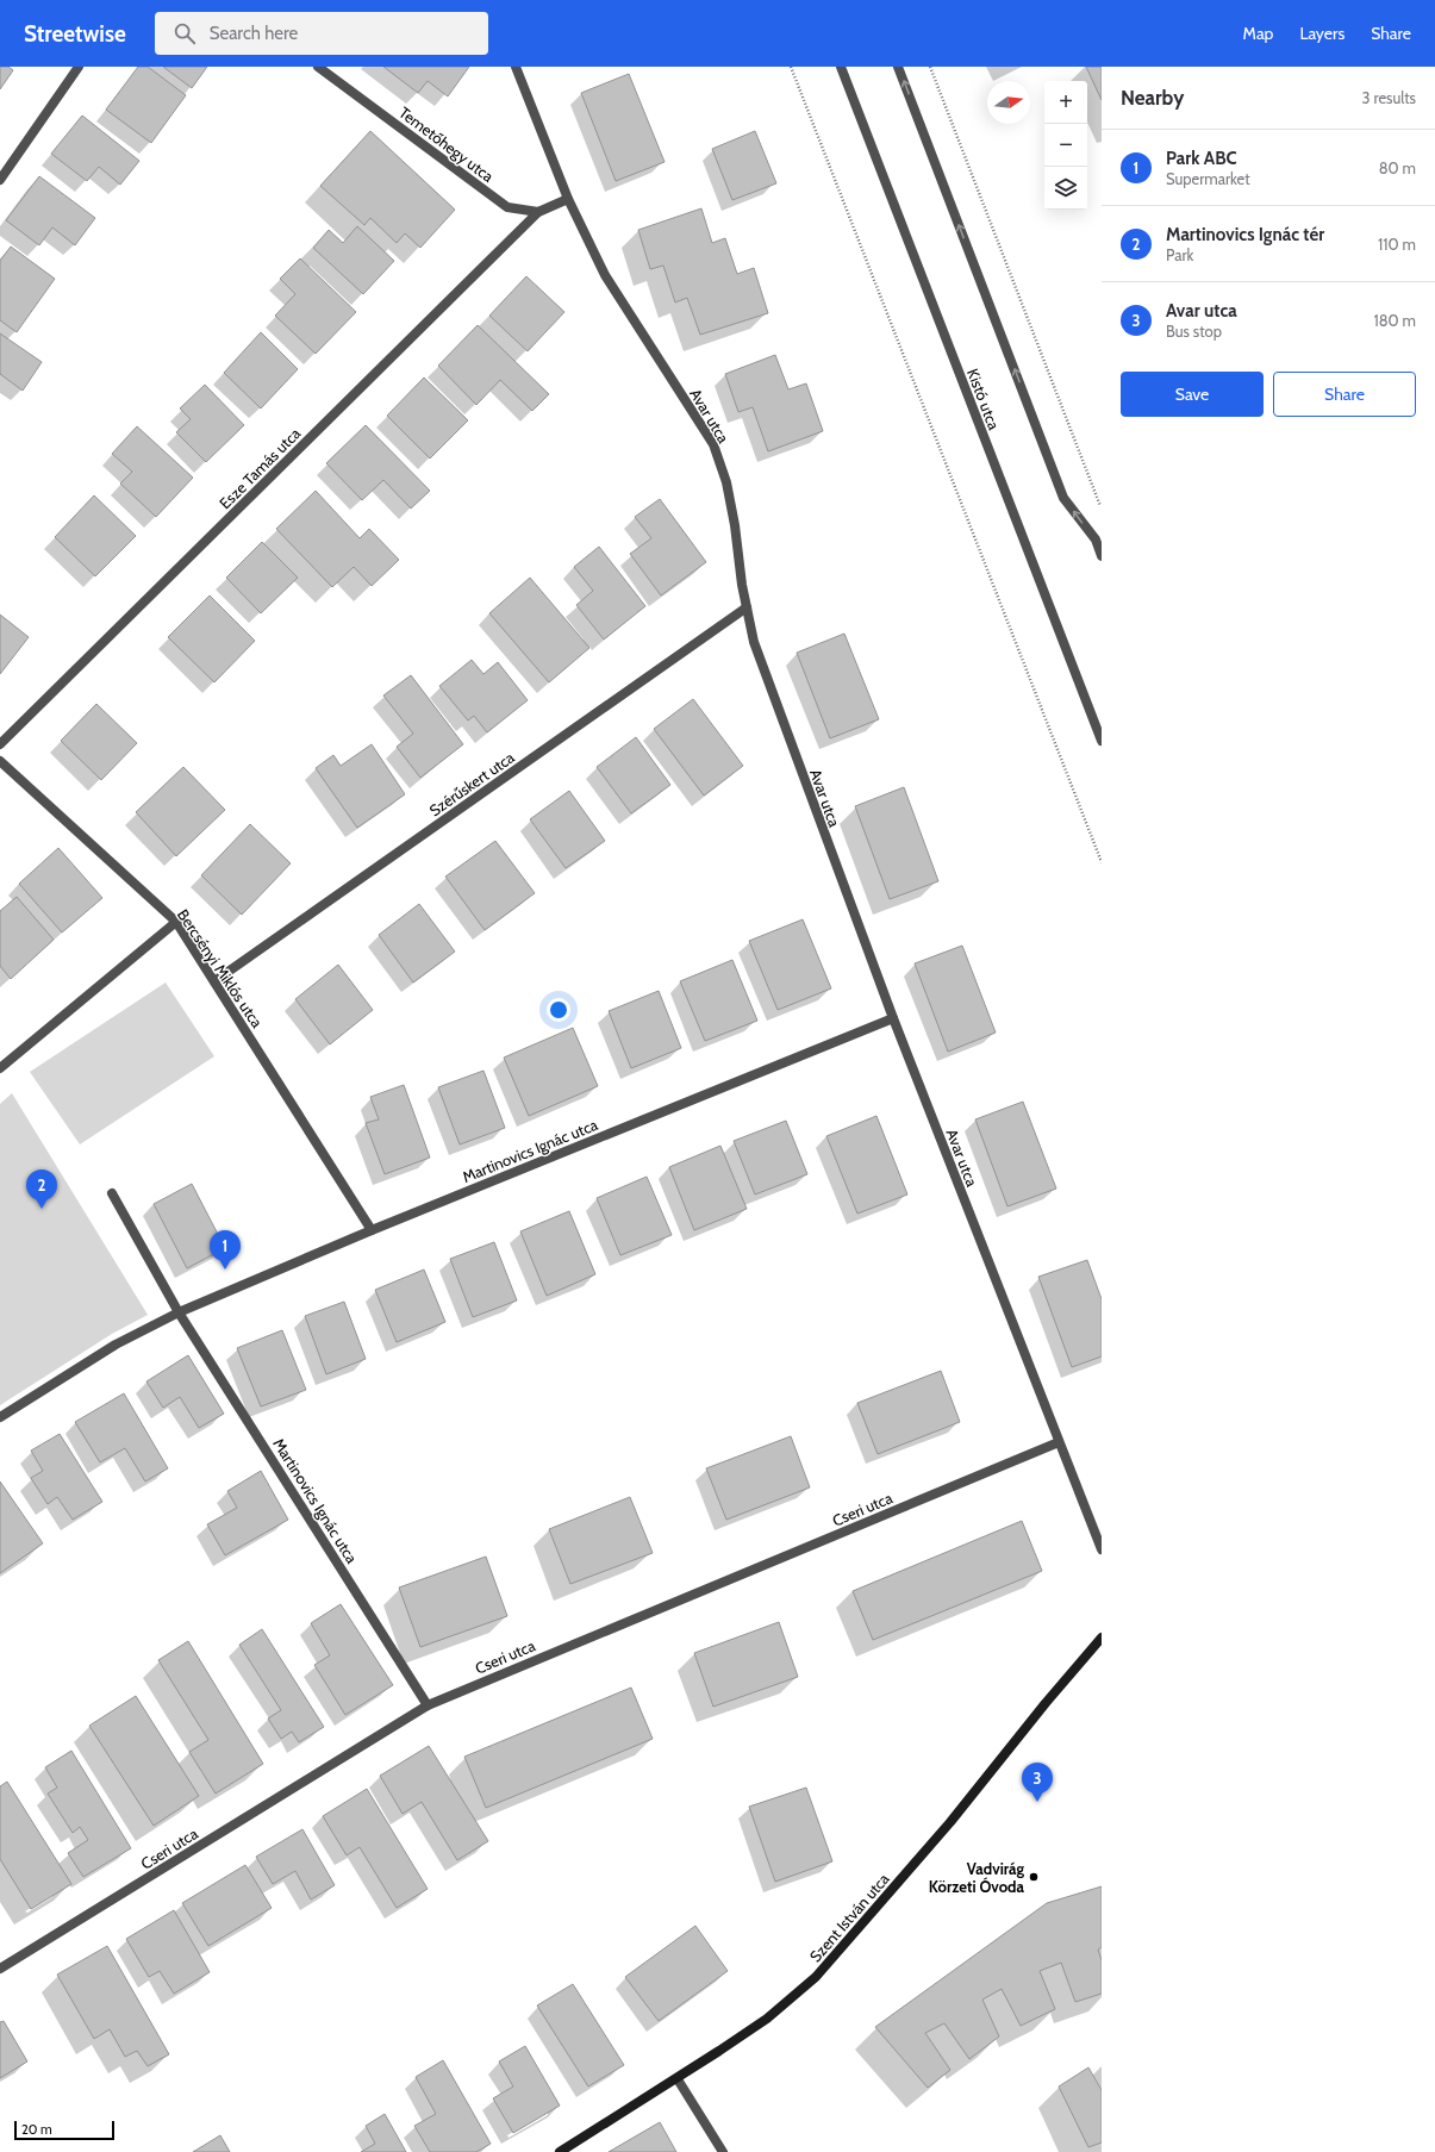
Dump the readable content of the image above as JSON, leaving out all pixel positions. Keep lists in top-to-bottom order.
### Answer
{
  "streets": {
    "street": [
      "Temetőhegy utca",
      "Kistó utca",
      "Avar utca",
      "Esze Tamás utca",
      "Szérűskert utca",
      "Bercsényi Miklós utca",
      "Martinovics Ignác utca",
      "Cseri utca",
      "Szent István utca"
    ]
  },
  "crossings": [
    ["Temetőhegy utca", "Esze Tamás utca"],
    ["Avar utca", "Szérűskert utca"],
    ["Avar utca", "Martinovics Ignác utca"],
    ["Avar utca", "Cseri utca"],
    ["Szérűskert utca", "Bercsényi Miklós utca"],
    ["Bercsényi Miklós utca", "Martinovics Ignác utca"],
    ["Martinovics Ignác utca", "Cseri utca"]
  ],
  "places": ["Vadvirág Körzeti Óvoda"],
  "scale_bar": "20 m",
  "north": "right",
  "page": {
    "header": "Streetwise",
    "search": "Search here",
    "nav": ["Map", "Layers", "Share"],
    "heading": ["Nearby", "3 results"],
    "map_buttons": ["+", "−"],
    "list": [
      {
        "mark": "1",
        "name": "Park ABC",
        "note": "Supermarket",
        "value": "80 m"
      },
      {
        "mark": "2",
        "name": "Martinovics Ignác tér",
        "note": "Park",
        "value": "110 m"
      },
      {
        "mark": "3",
        "name": "Avar utca",
        "note": "Bus stop",
        "value": "180 m"
      }
    ],
    "buttons": ["Save", "Share"],
    "pins": ["2", "1", "3"],
    "scale": "20 m"
  }
}
